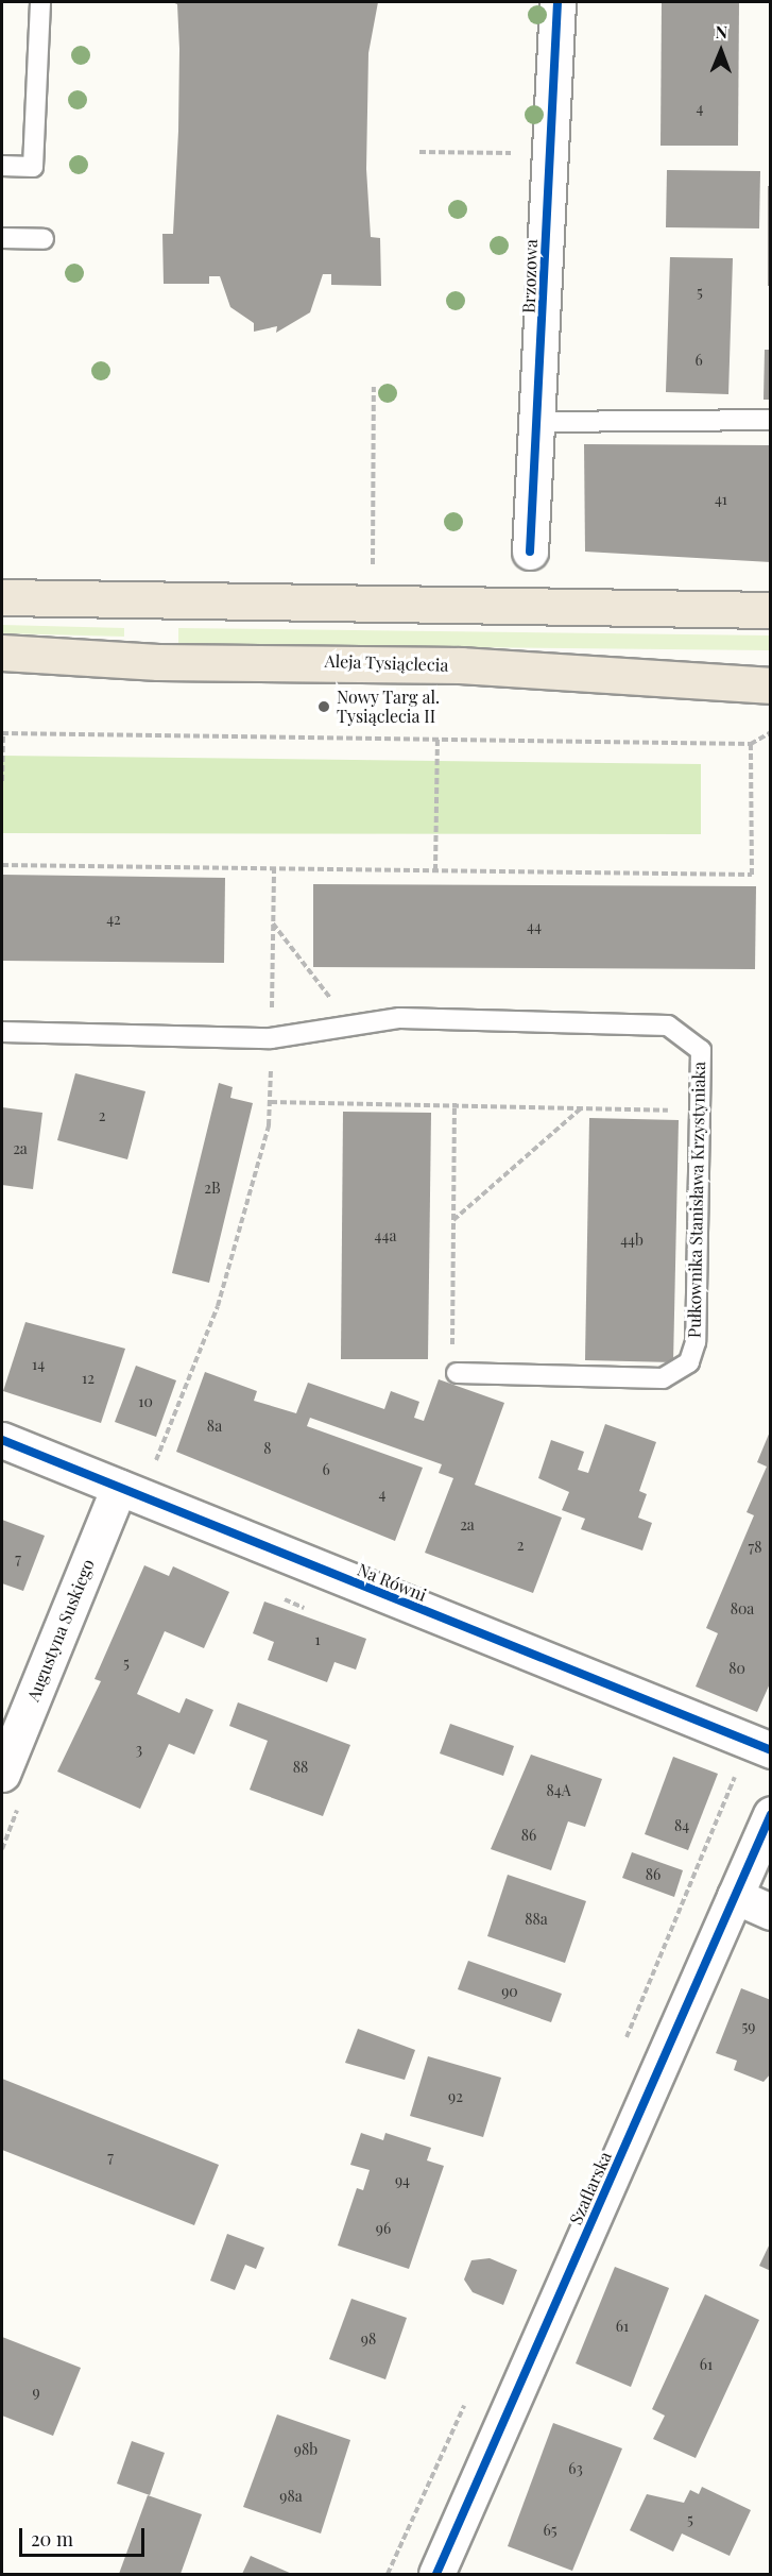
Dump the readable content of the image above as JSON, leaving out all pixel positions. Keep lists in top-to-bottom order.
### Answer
{
  "streets": {
    "main road": ["Aleja Tysiąclecia"],
    "street": [
      "Brzozowa",
      "Na Równi",
      "Augustyna Suskiego",
      "Szaflarska"
    ],
    "lane": ["Pułkownika Stanisława Krzystyniaka"]
  },
  "crossings": [
    ["Na Równi", "Augustyna Suskiego"]
  ],
  "places": ["Nowy Targ al. Tysiąclecia II"],
  "house_numbers": [
    "4",
    "5",
    "6",
    "41",
    "42",
    "44",
    "2",
    "2a",
    "2B",
    "44a",
    "44b",
    "14",
    "12",
    "10",
    "8a",
    "8",
    "6",
    "4",
    "2a",
    "2",
    "78",
    "7",
    "80a",
    "1",
    "5",
    "80",
    "3",
    "88",
    "84A",
    "84",
    "86",
    "86",
    "88a",
    "90",
    "59",
    "92",
    "7",
    "94",
    "96",
    "61",
    "98",
    "61",
    "9",
    "98b",
    "63",
    "98a",
    "5",
    "65"
  ],
  "scale_bar": "20 m",
  "north": "top"
}
